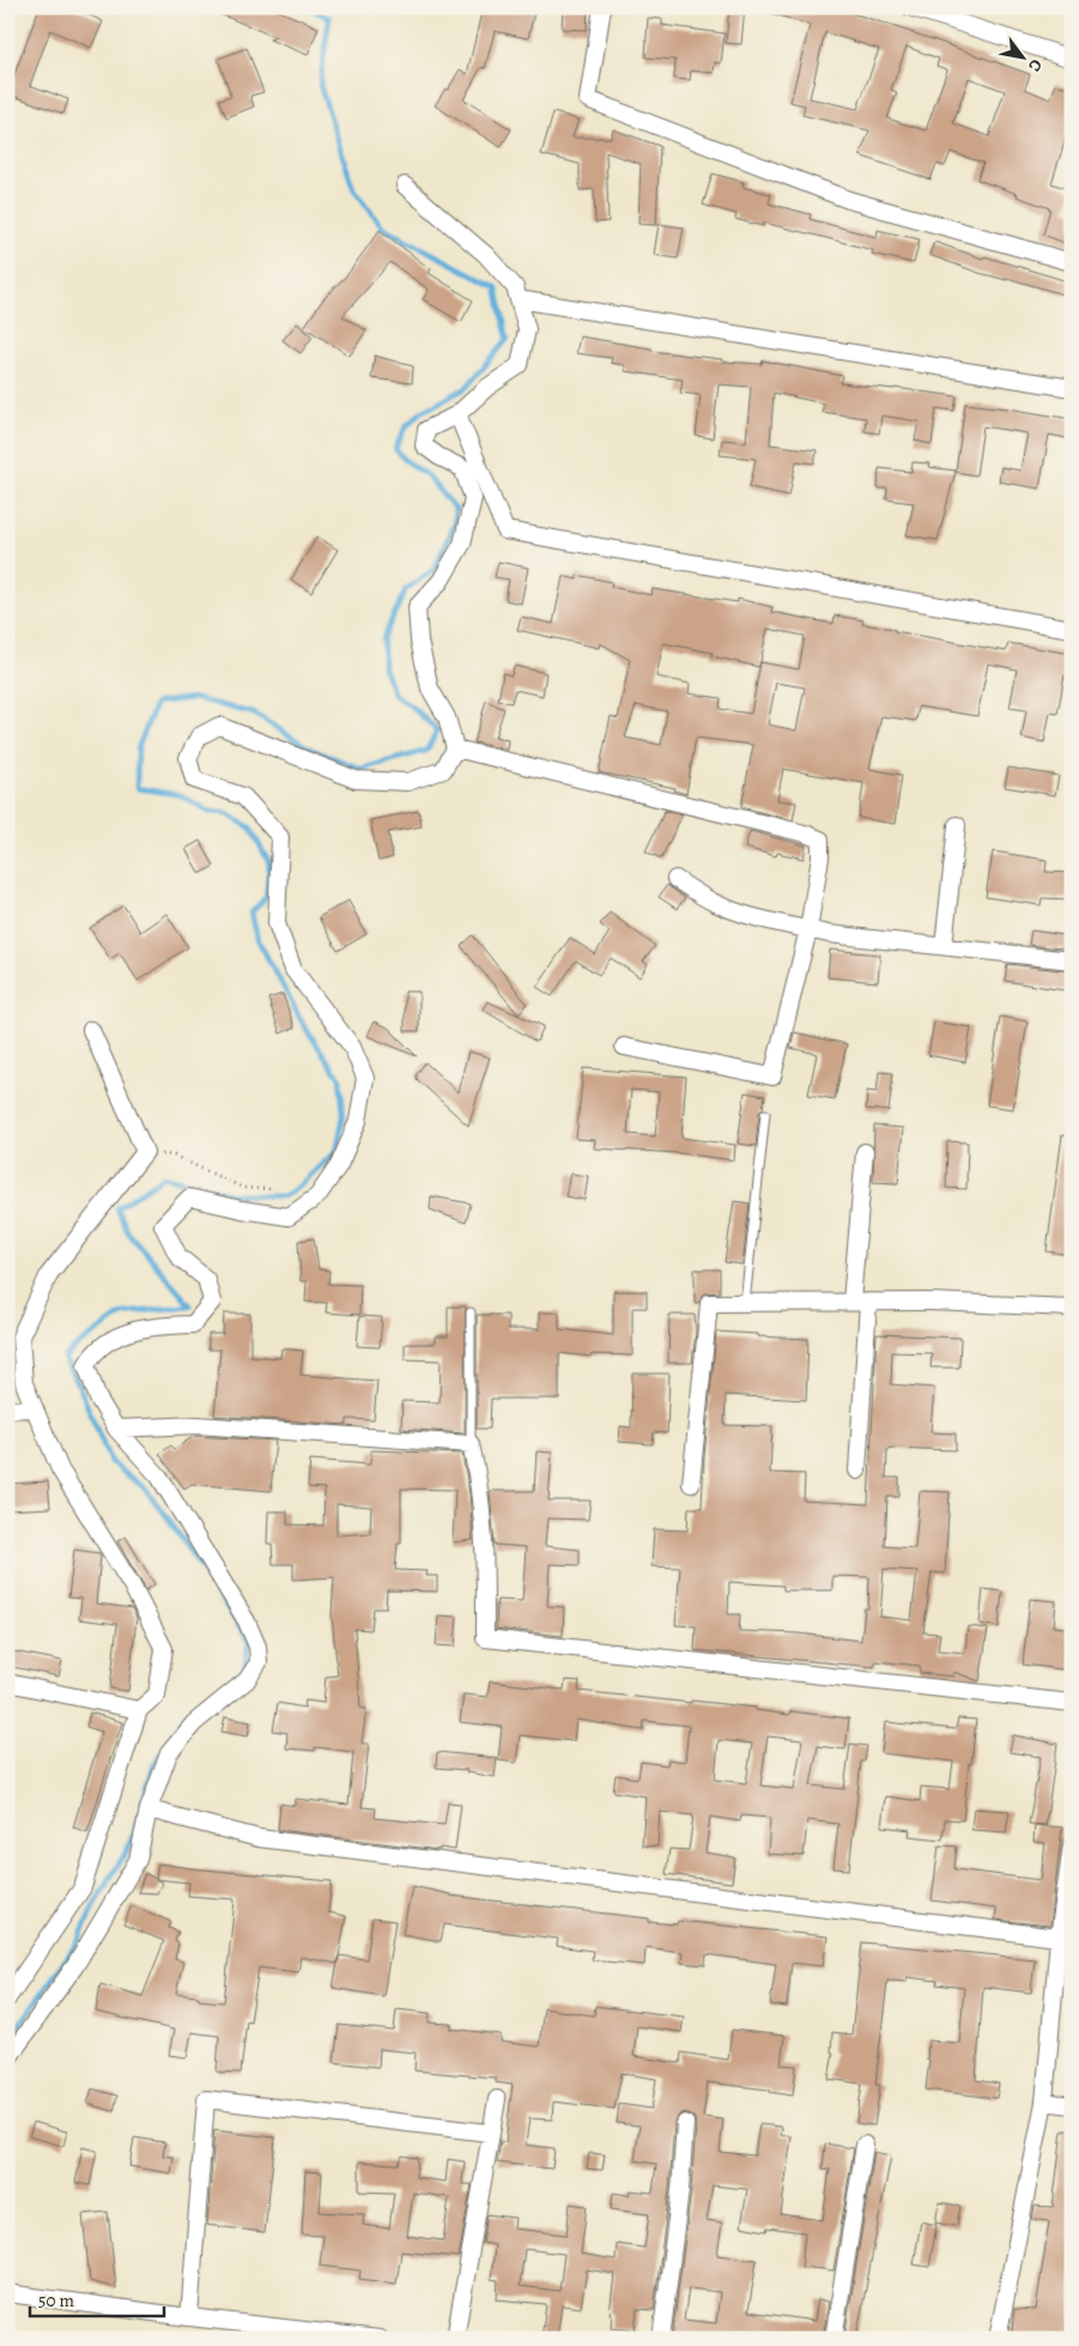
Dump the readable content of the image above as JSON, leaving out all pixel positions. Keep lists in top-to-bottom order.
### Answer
{
  "scale_bar": "50 m",
  "north": "bottom right"
}
